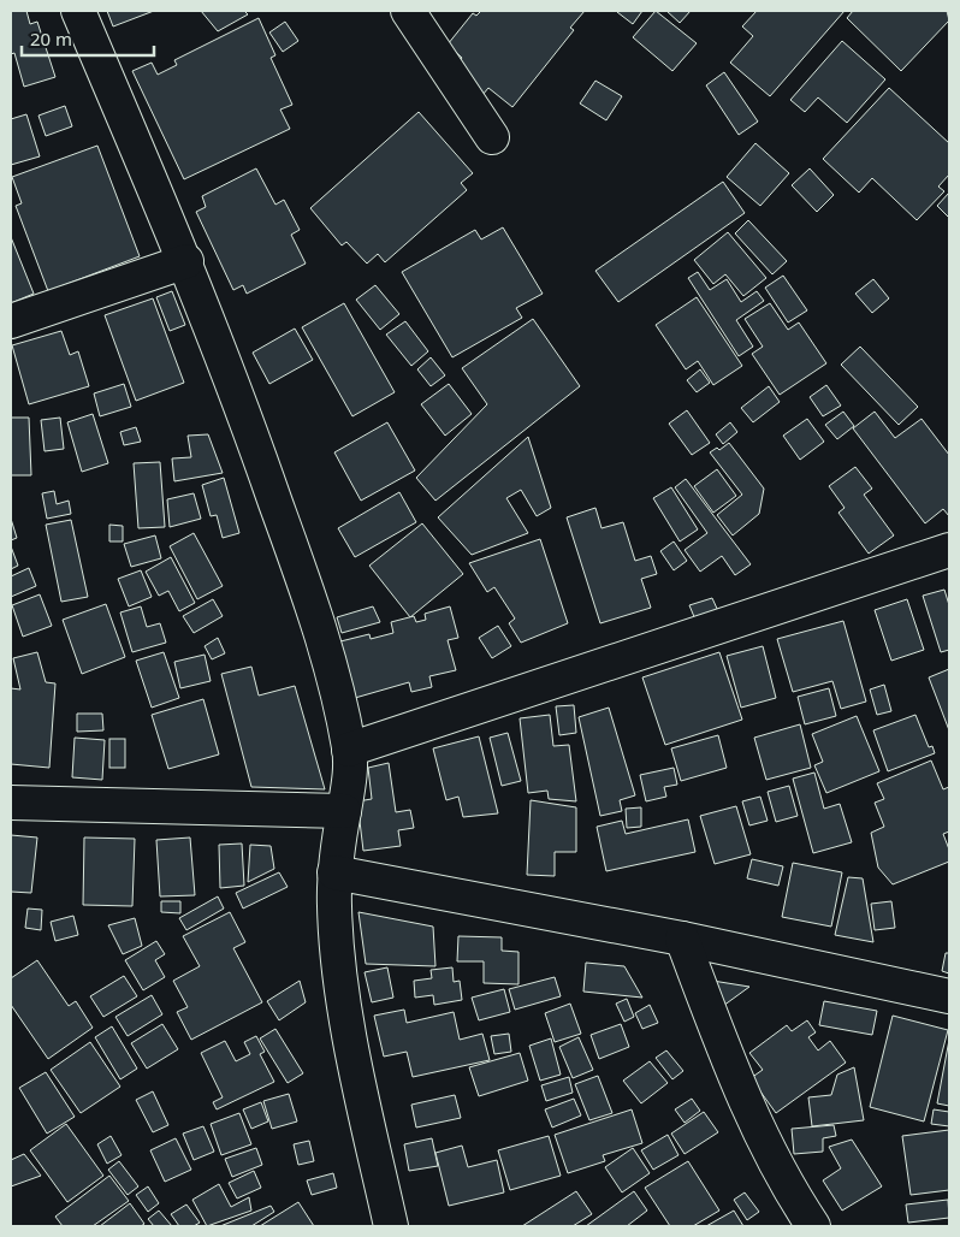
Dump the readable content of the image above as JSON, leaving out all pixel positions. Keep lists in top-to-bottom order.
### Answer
{
  "scale_bar": "20 m"
}
